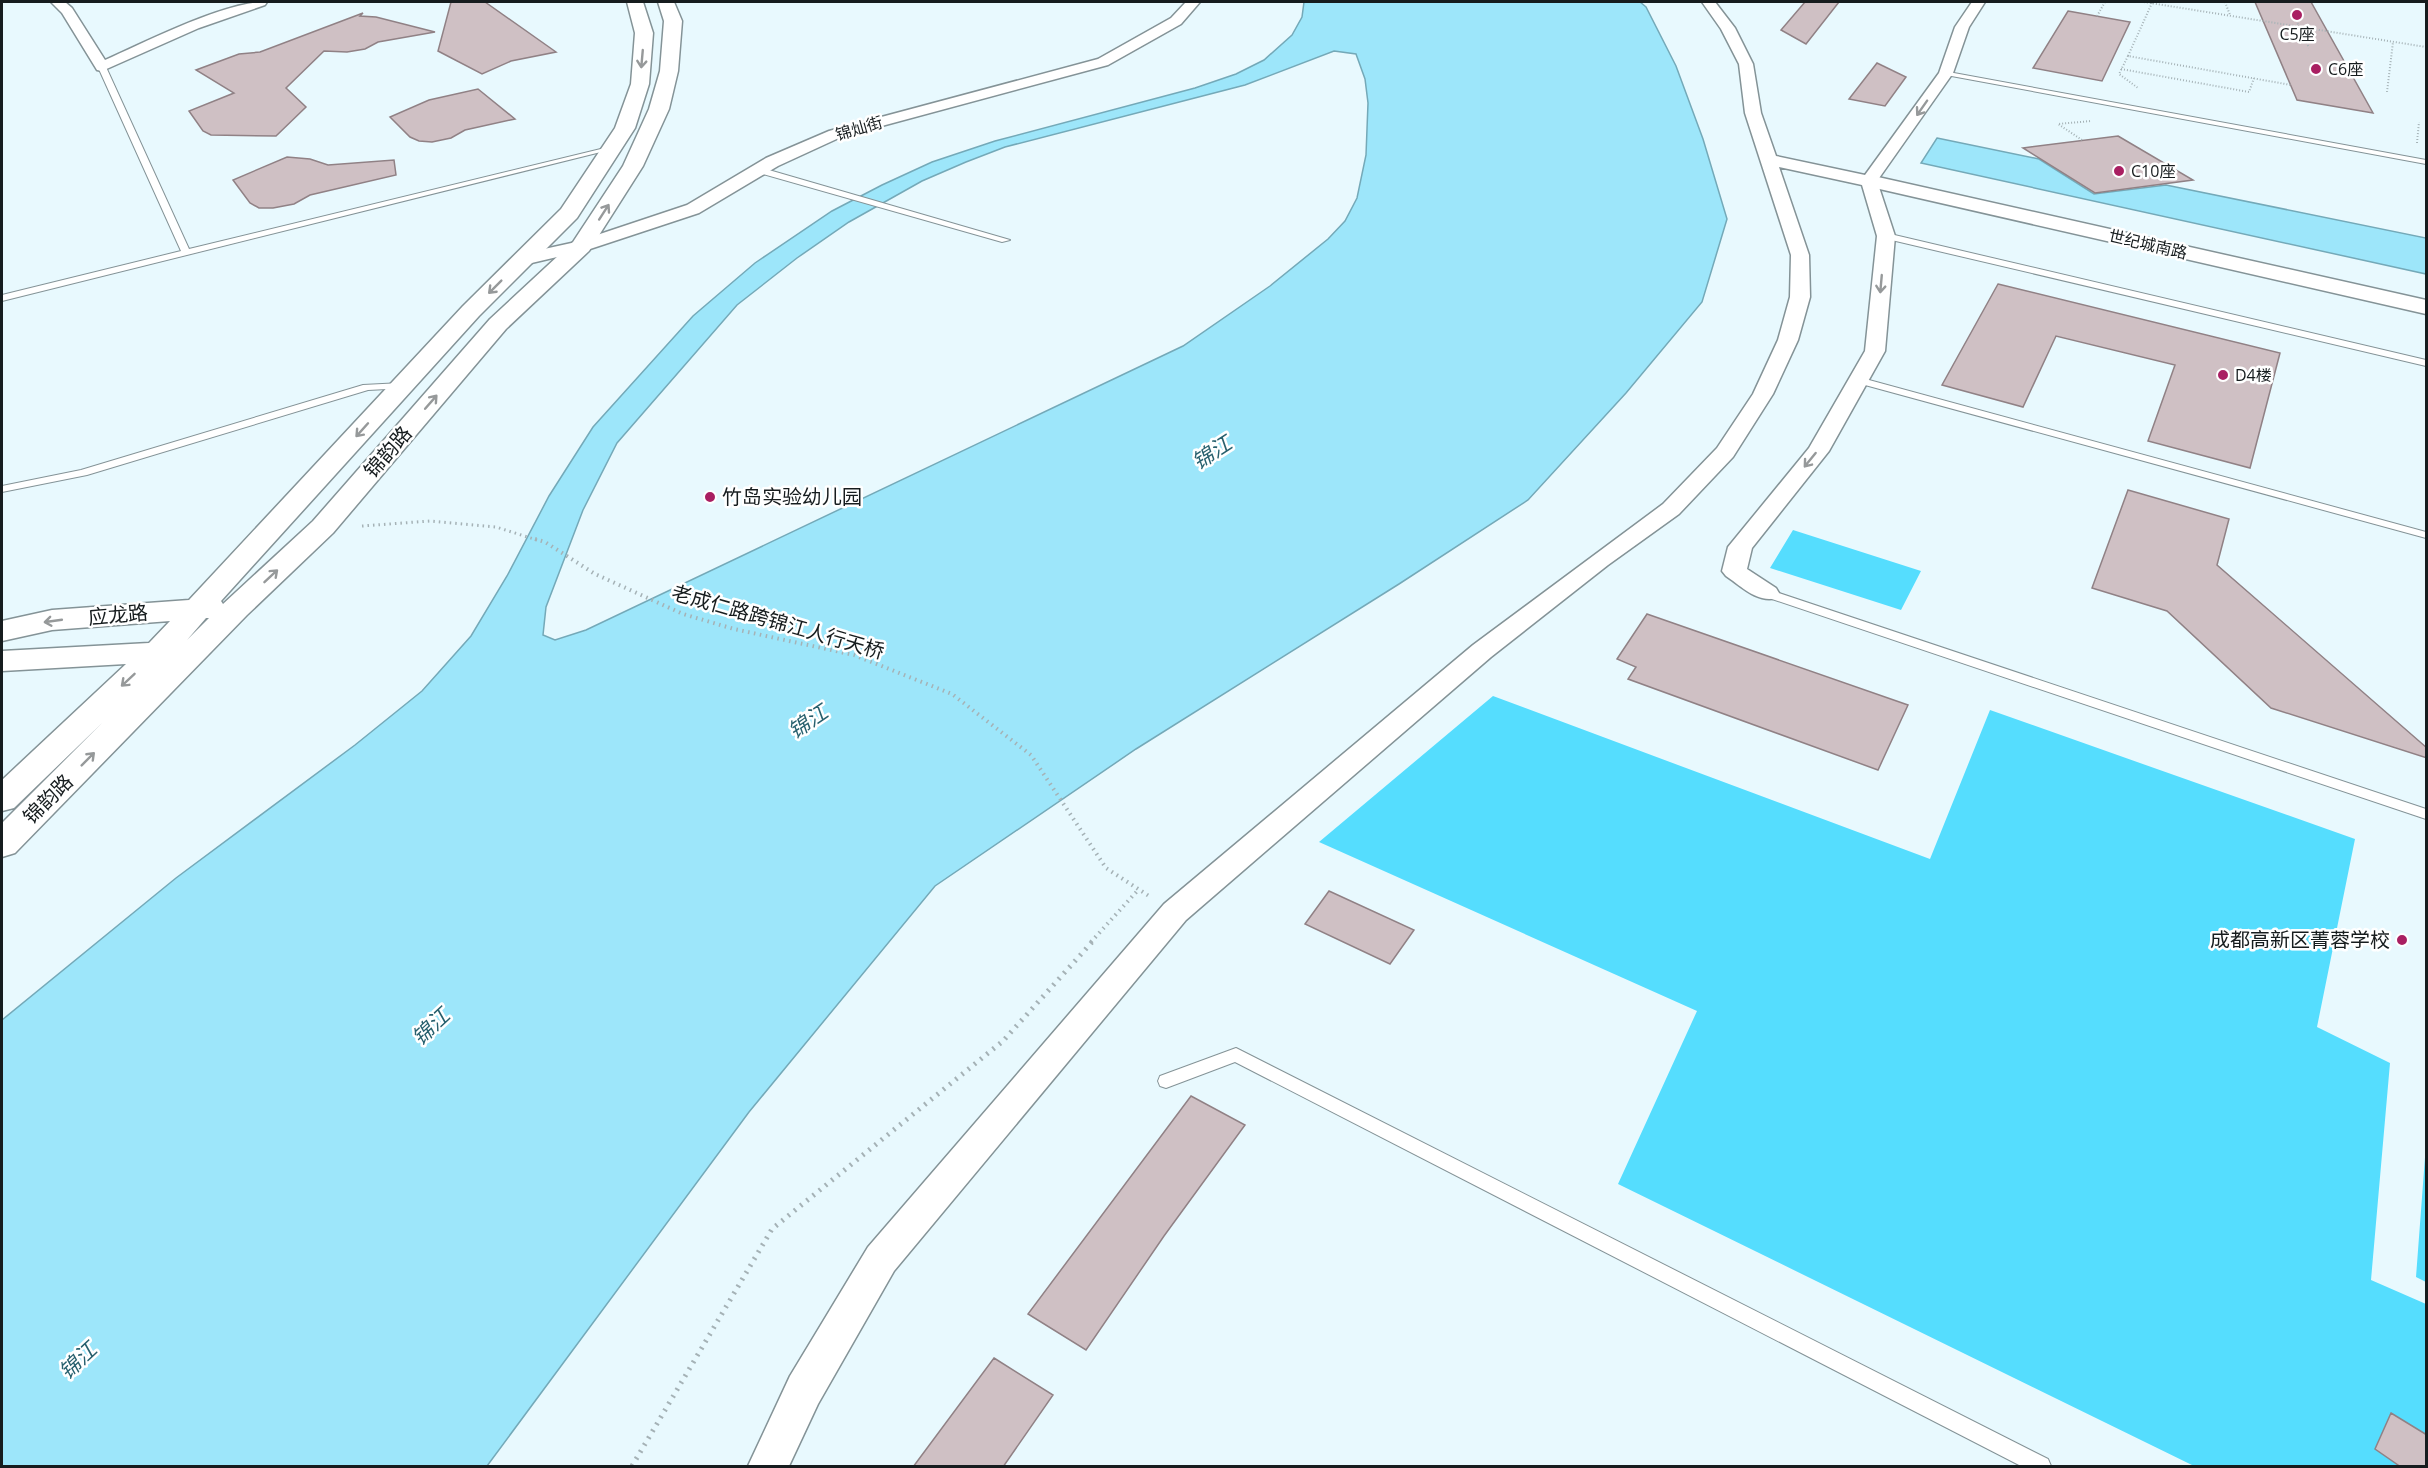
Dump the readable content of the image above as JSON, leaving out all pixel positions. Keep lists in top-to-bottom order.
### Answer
{
  "streets": {
    "street": [
      "锦灿街",
      "世纪城南路",
      "锦韵路",
      "应龙路"
    ],
    "path": ["老成仁路跨锦江人行天桥"]
  },
  "crossings": [
    ["锦灿街", "锦韵路"],
    ["锦韵路", "应龙路"]
  ],
  "water": ["锦江"],
  "places": [
    "C5座",
    "C6座",
    "C10座",
    "D4楼",
    "竹岛实验幼儿园",
    "成都高新区菁蓉学校"
  ]
}
